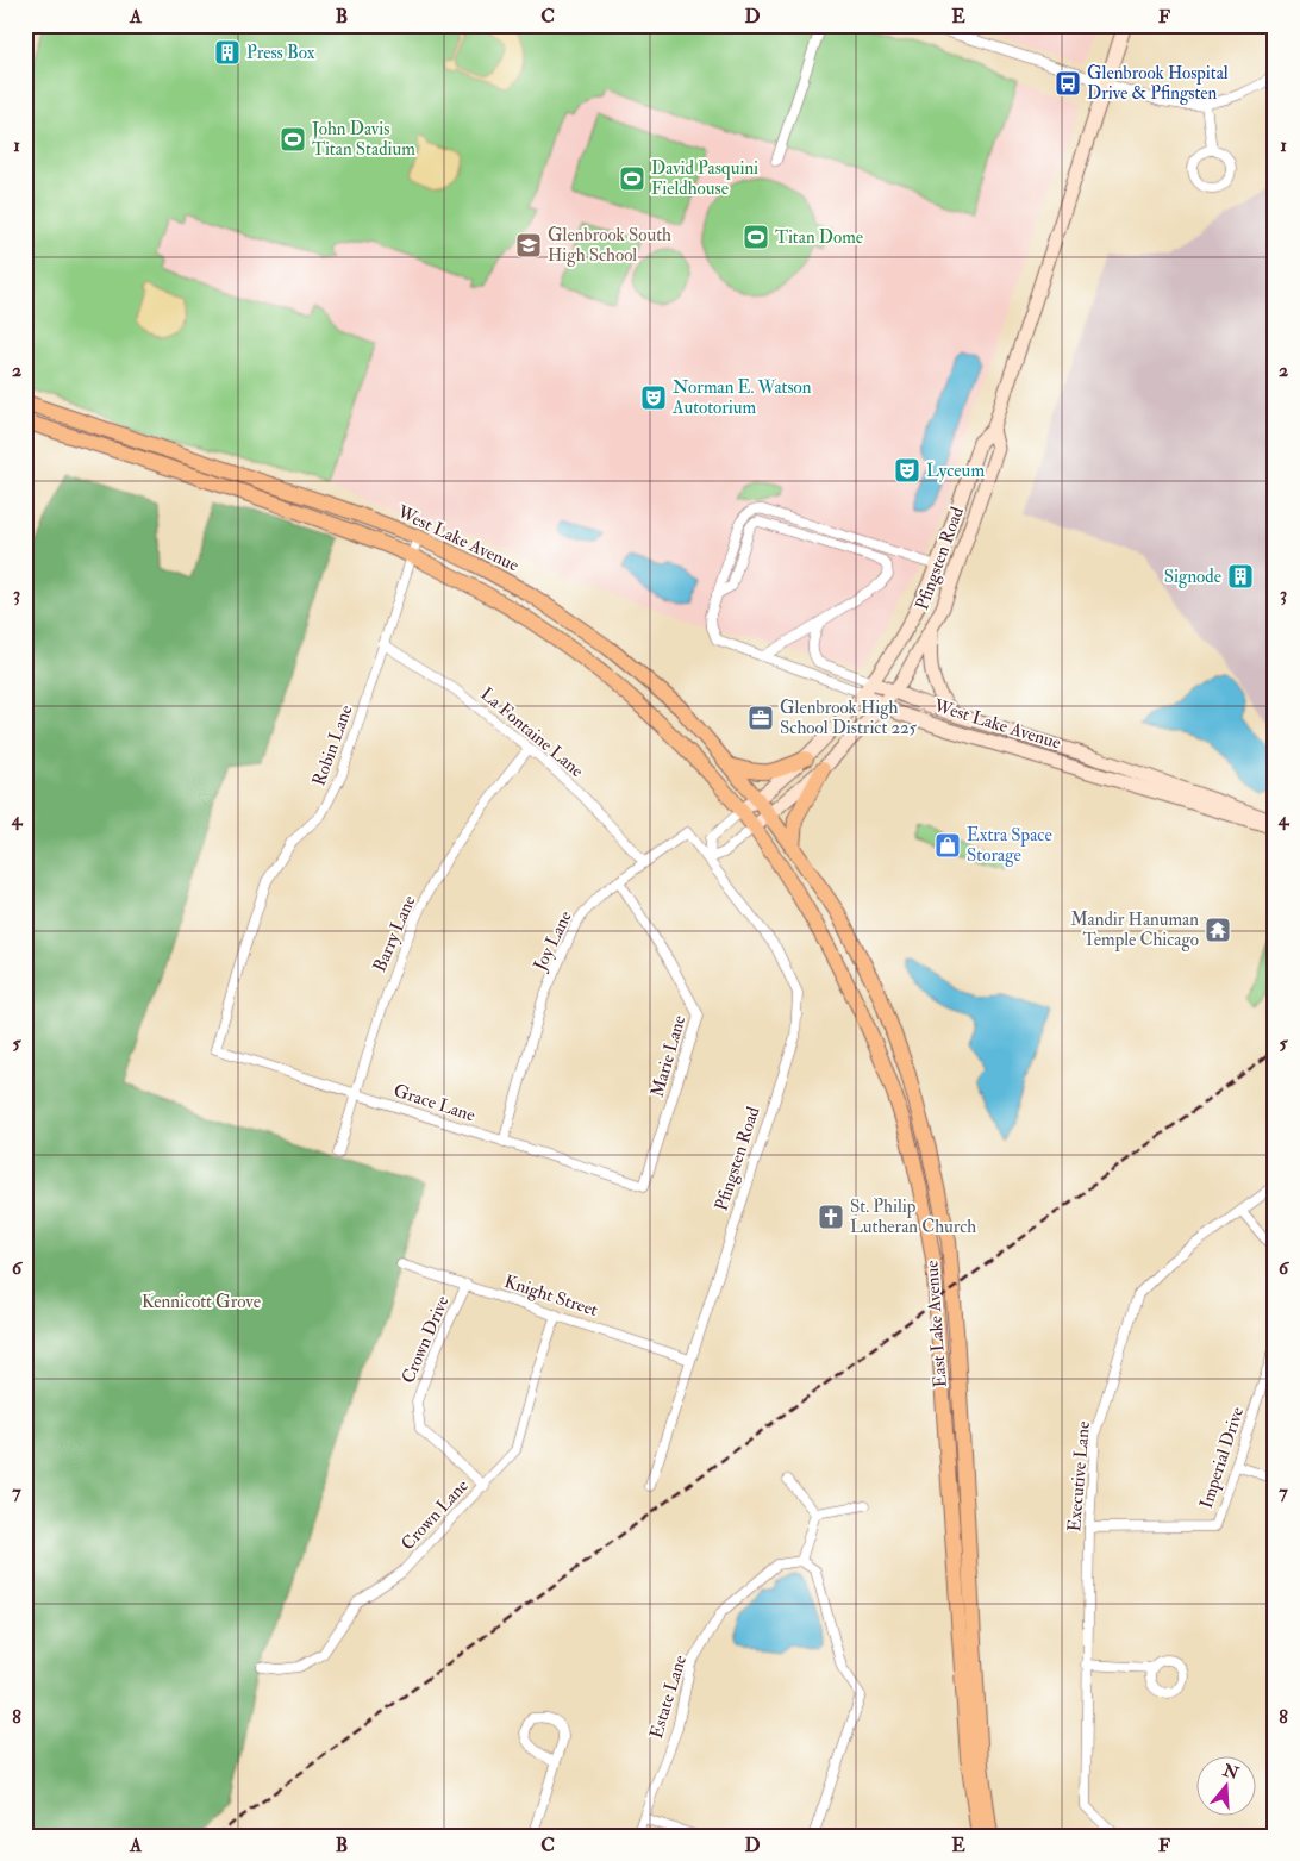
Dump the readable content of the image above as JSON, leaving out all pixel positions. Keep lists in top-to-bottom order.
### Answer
{
  "streets": {
    "main road": ["West Lake Avenue", "Pfingsten Road", "East Lake Avenue"],
    "street": [
      "La Fontaine Lane",
      "Robin Lane",
      "Barry Lane",
      "Joy Lane",
      "Marie Lane",
      "Grace Lane",
      "Knight Street",
      "Crown Drive",
      "Imperial Drive",
      "Executive Lane",
      "Crown Lane",
      "Estate Lane"
    ]
  },
  "crossings": [
    ["West Lake Avenue", "Pfingsten Road"],
    ["West Lake Avenue", "Robin Lane"],
    ["West Lake Avenue", "East Lake Avenue"],
    ["Pfingsten Road", "Joy Lane"],
    ["Pfingsten Road", "Knight Street"],
    ["Pfingsten Road", "East Lake Avenue"],
    ["La Fontaine Lane", "Robin Lane"],
    ["La Fontaine Lane", "Barry Lane"],
    ["La Fontaine Lane", "Joy Lane"],
    ["Robin Lane", "Grace Lane"],
    ["Barry Lane", "Grace Lane"],
    ["Joy Lane", "Marie Lane"],
    ["Joy Lane", "Grace Lane"],
    ["Marie Lane", "Grace Lane"],
    ["Knight Street", "Crown Drive"],
    ["Knight Street", "Crown Lane"],
    ["Crown Drive", "Crown Lane"],
    ["Imperial Drive", "Executive Lane"]
  ],
  "parks": ["Kennicott Grove"],
  "places": {
    "building": ["Press Box", "Signode"],
    "bus stop": ["Glenbrook Hospital Drive & Pfingsten"],
    "sports": ["John Davis Titan Stadium", "David Pasquini Fieldhouse", "Titan Dome"],
    "school or university": ["Glenbrook South High School"],
    "theatre": ["Norman E. Watson Autotorium", "Lyceum"],
    "office": ["Glenbrook High School District 225"],
    "shop": ["Extra Space Storage"],
    "temple": ["Mandir Hanuman Temple Chicago"],
    "church": ["St. Philip Lutheran Church"]
  },
  "north": "top",
  "grid": {
    "columns": [
      "A",
      "B",
      "C",
      "D",
      "E",
      "F"
    ],
    "rows": [
      "1",
      "2",
      "3",
      "4",
      "5",
      "6",
      "7",
      "8"
    ]
  }
}
